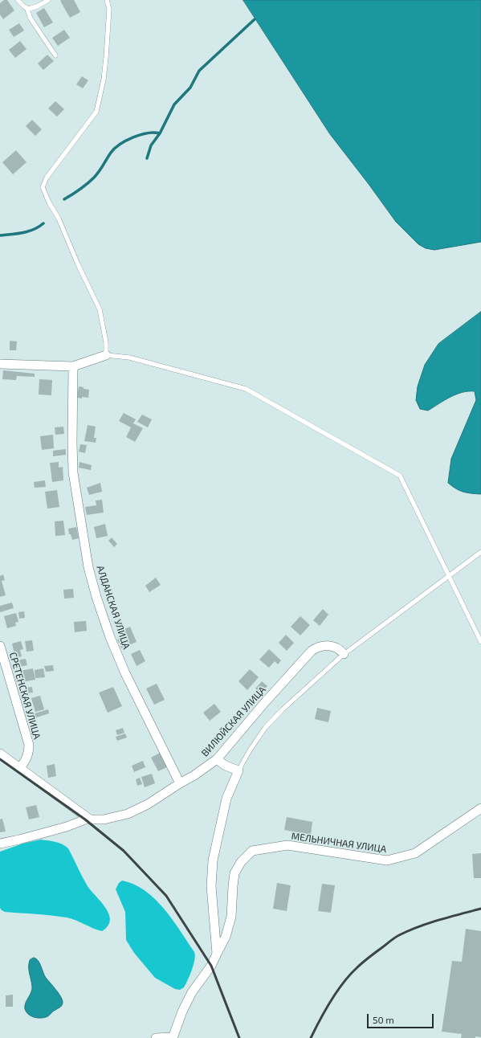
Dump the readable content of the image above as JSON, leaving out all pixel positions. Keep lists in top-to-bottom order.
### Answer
{
  "streets": {
    "street": [
      "АЛДАНСКАЯ УЛИЦА",
      "СРЕТЕНСКАЯ УЛИЦА",
      "ВИЛЮЙСКАЯ УЛИЦА",
      "МЕЛЬНИЧНАЯ УЛИЦА"
    ]
  },
  "crossings": [
    ["АЛДАНСКАЯ УЛИЦА", "ВИЛЮЙСКАЯ УЛИЦА"]
  ],
  "scale_bar": "50 m"
}
